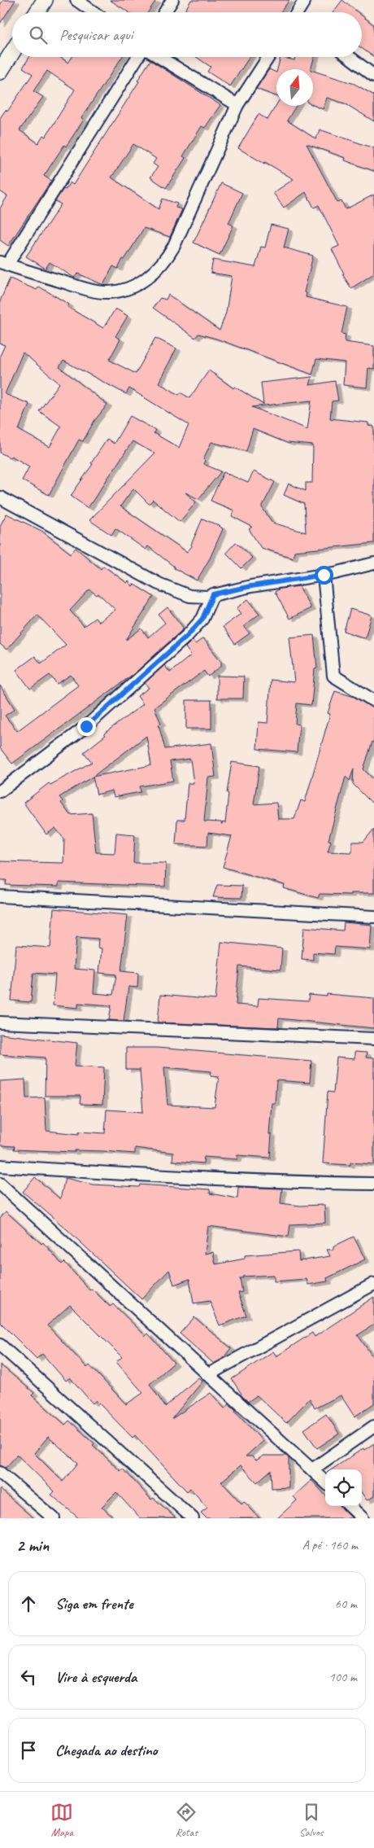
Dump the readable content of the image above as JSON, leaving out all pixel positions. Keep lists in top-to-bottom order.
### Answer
{
  "north": "top",
  "page": {
    "search": "Pesquisar aqui",
    "heading": ["2 min", "A pé · 160 m"],
    "list": [
      ["Siga em frente", "60 m"],
      ["Vire à esquerda", "100 m"],
      "Chegada ao destino"
    ],
    "nav": ["Mapa", "Rotas", "Salvos"]
  }
}
